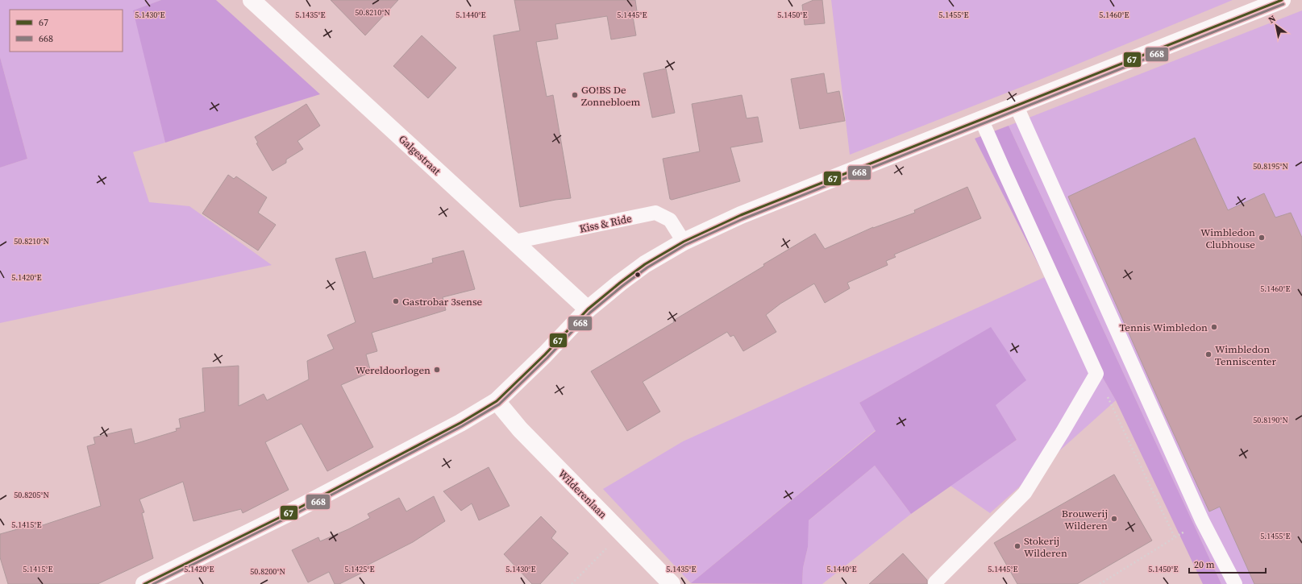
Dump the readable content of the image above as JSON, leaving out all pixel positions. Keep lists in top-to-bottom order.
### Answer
{
  "streets": {
    "street": ["Galgestraat", "Wilderenlaan"],
    "lane": ["Kiss & Ride"]
  },
  "crossings": [
    ["Galgestraat", "Kiss & Ride"]
  ],
  "places": [
    "GO!BS De Zonnebloem",
    "Wimbledon Clubhouse",
    "Gastrobar 3sense",
    "Tennis Wimbledon",
    "Wimbledon Tenniscenter",
    "Wereldoorlogen",
    "Brouwerij Wilderen",
    "Stokerij Wilderen"
  ],
  "lines": ["transit line 67", "transit line 668"],
  "legend": ["67", "668"],
  "scale_bar": "20 m",
  "north": "top left",
  "coordinates": [
    "50.8210°N",
    "5.1460°E",
    "5.1430°E",
    "5.1435°E",
    "5.1440°E",
    "5.1445°E",
    "5.1450°E",
    "5.1455°E",
    "50.8195°N",
    "5.1420°E",
    "50.8190°N",
    "50.8205°N",
    "5.1415°E",
    "5.1425°E",
    "50.8200°N"
  ]
}
